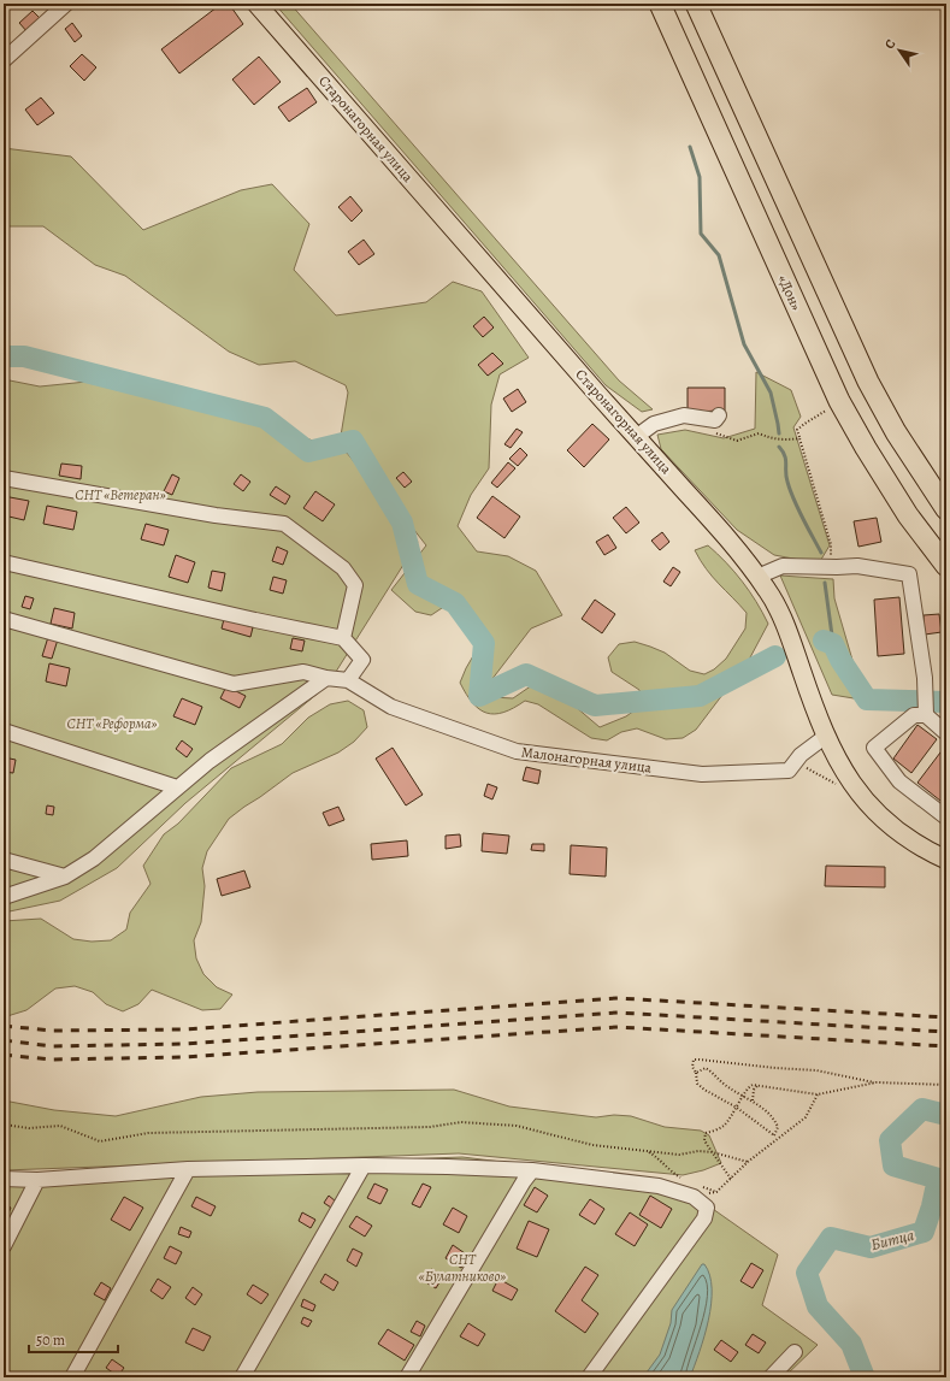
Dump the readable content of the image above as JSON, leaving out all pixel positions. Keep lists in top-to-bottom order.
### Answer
{
  "streets": {
    "highway": ["«Дон»"],
    "main road": ["Старонагорная улица"],
    "street": ["Малонагорная улица"]
  },
  "crossings": [
    ["Старонагорная улица", "Малонагорная улица"]
  ],
  "water": ["Битца"],
  "parks": ["СНТ «Ветеран»", "СНТ «Реформа»", "СНТ «Булатниково»"],
  "scale_bar": "50 m",
  "north": "top left"
}
